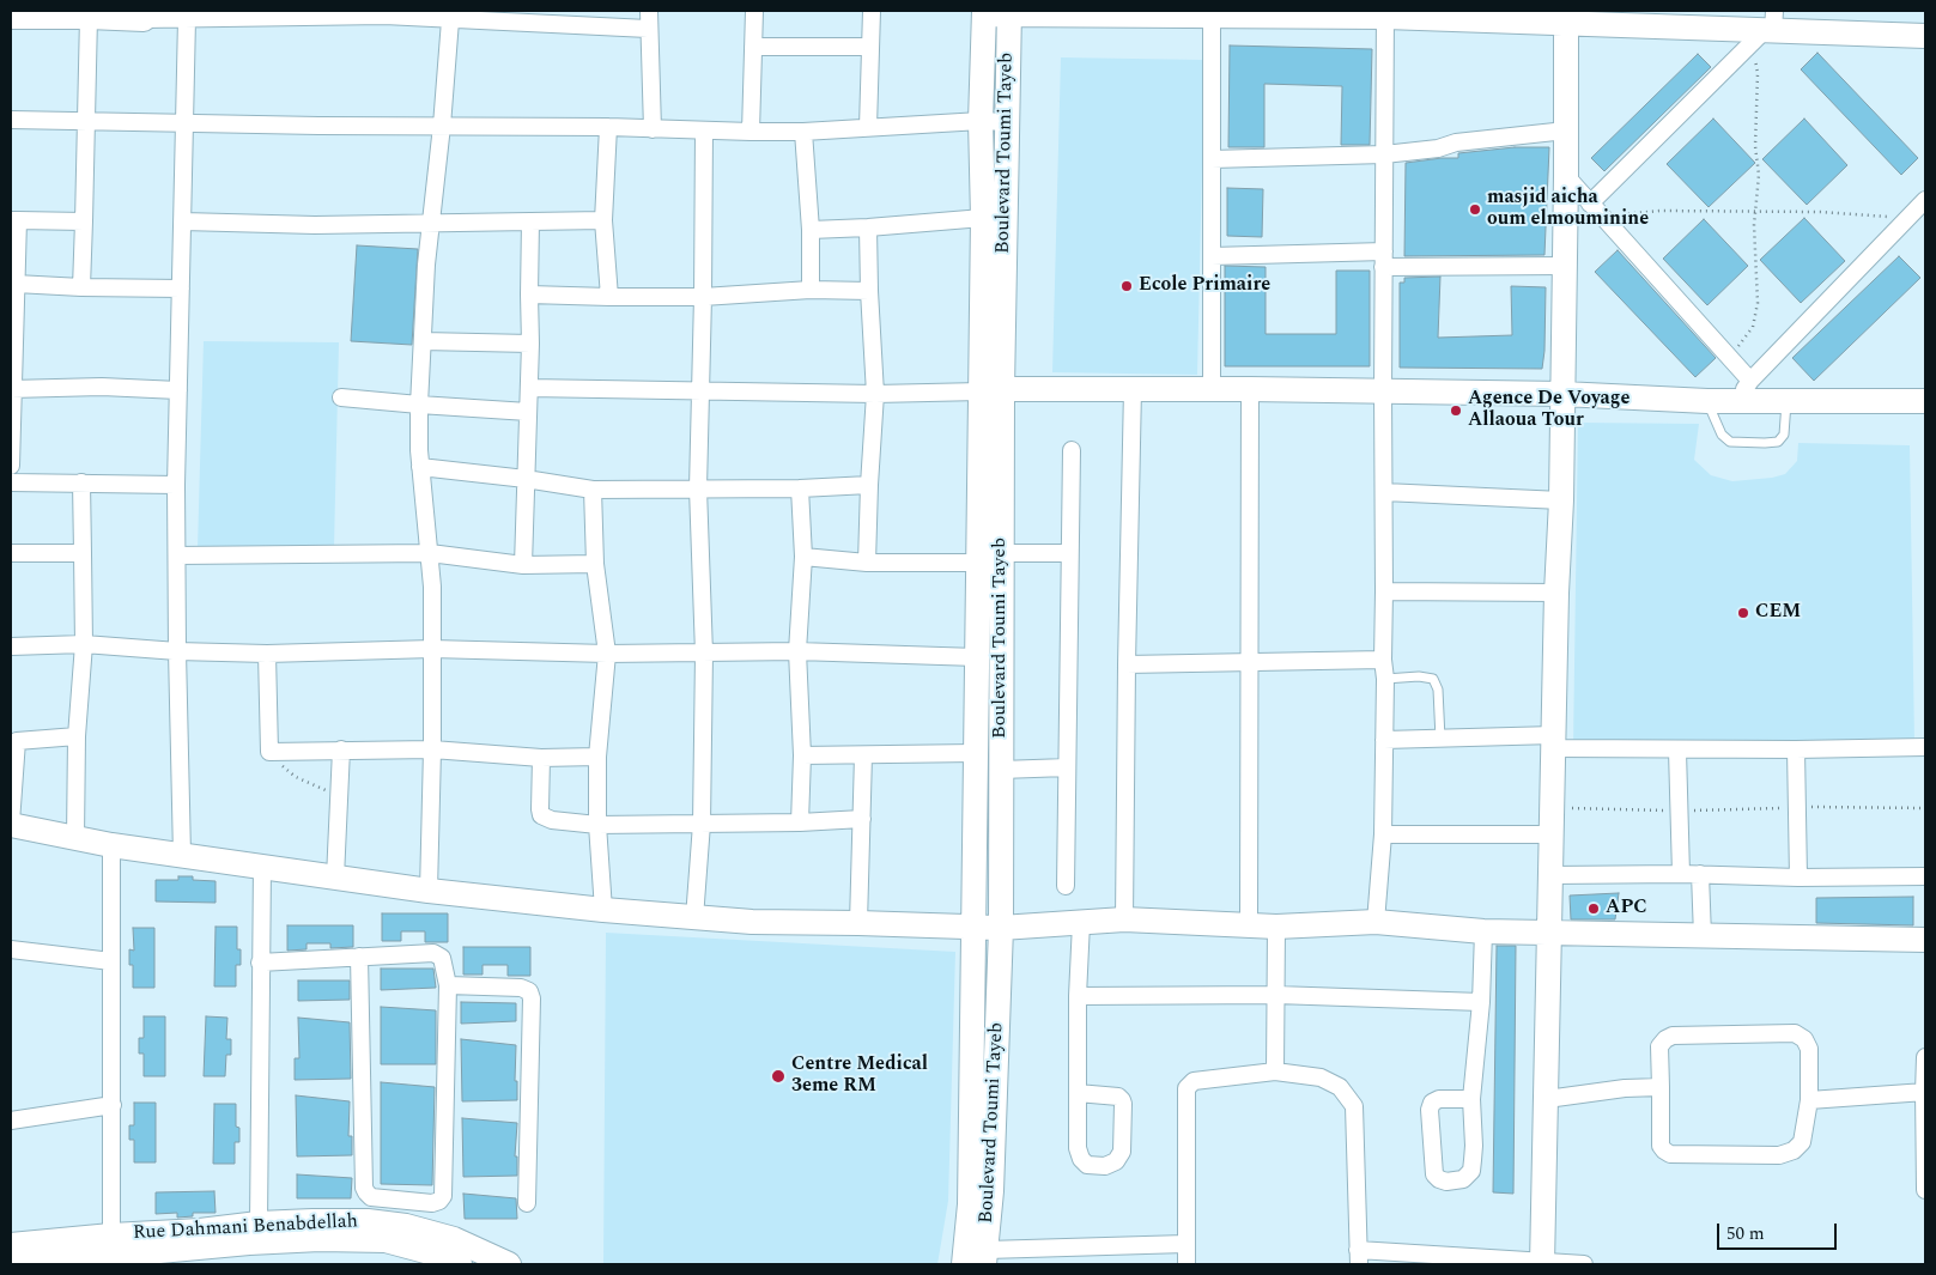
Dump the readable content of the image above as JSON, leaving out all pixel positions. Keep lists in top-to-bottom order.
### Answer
{
  "streets": {
    "street": ["Boulevard Toumi Tayeb", "Rue Dahmani Benabdellah"]
  },
  "places": [
    "masjid aicha oum elmouminine",
    "Ecole Primaire",
    "Agence De Voyage Allaoua Tour",
    "CEM",
    "APC",
    "Centre Medical 3eme RM"
  ],
  "scale_bar": "50 m"
}
